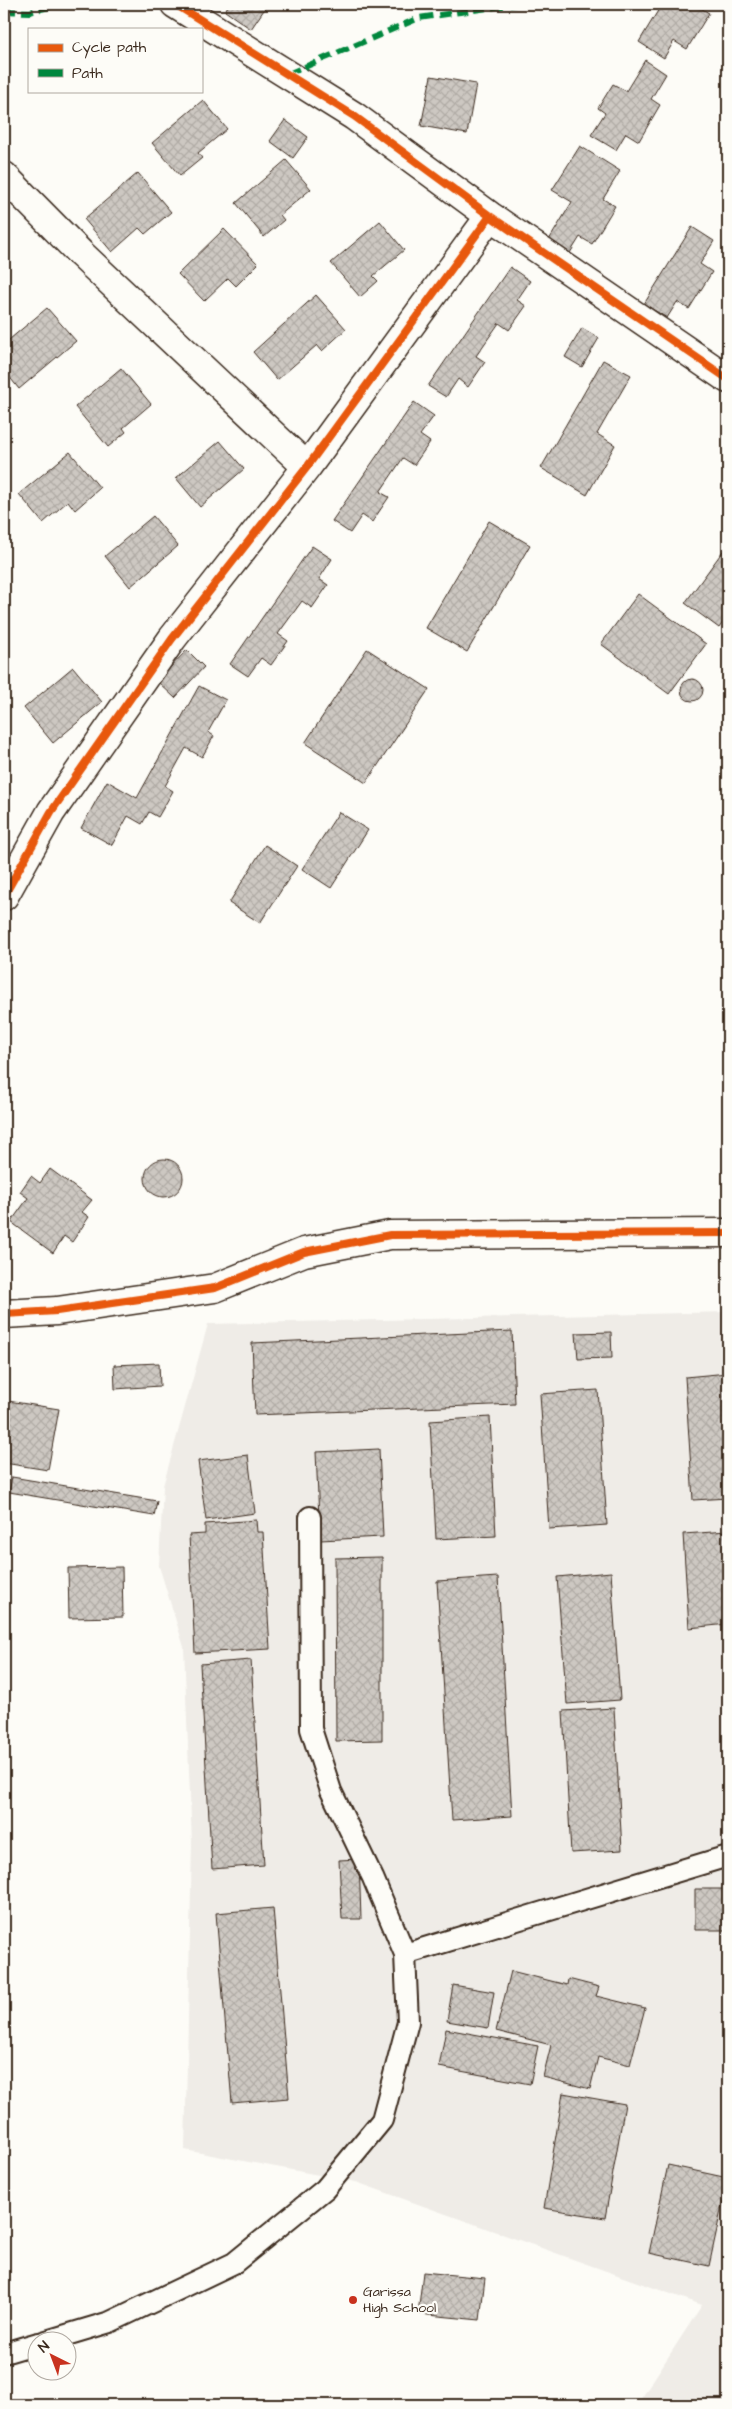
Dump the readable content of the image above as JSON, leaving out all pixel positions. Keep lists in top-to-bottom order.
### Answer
{
  "places": ["Garissa High School"],
  "legend": ["Cycle path", "Path"],
  "north": "top left"
}
